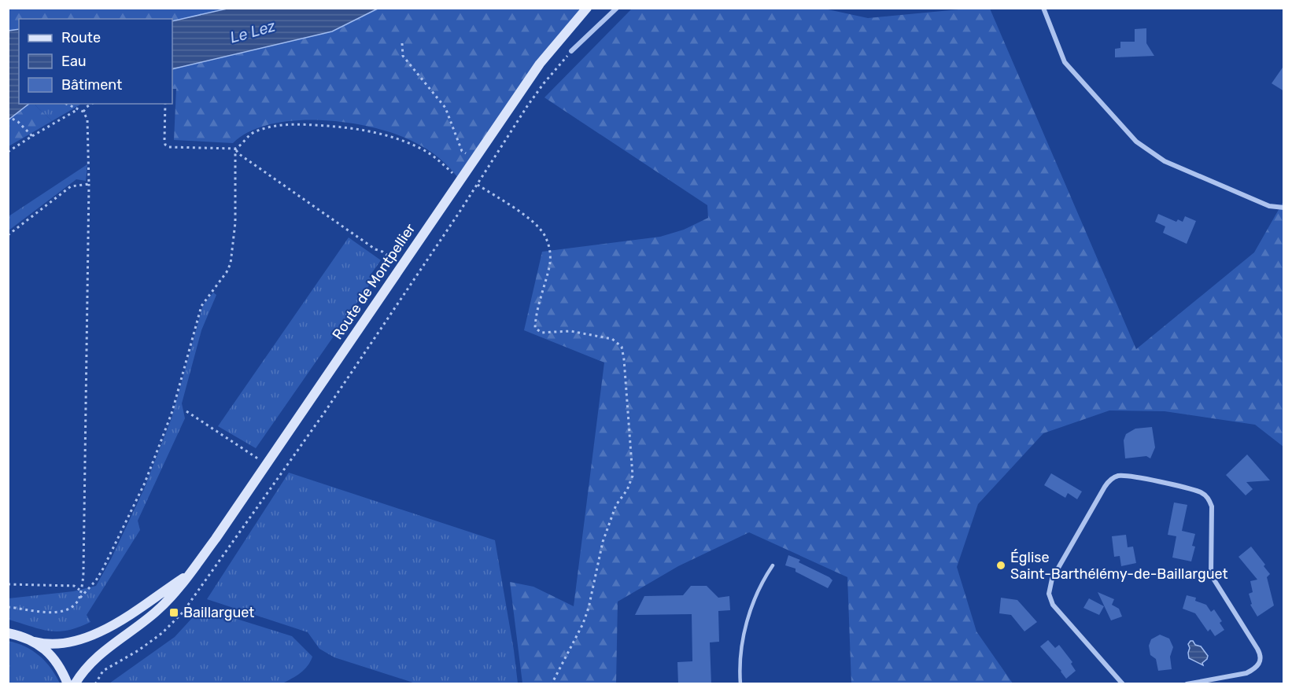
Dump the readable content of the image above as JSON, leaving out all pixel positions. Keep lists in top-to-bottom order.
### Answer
{
  "streets": {
    "main road": ["Route de Montpellier"]
  },
  "water": ["Le Lez"],
  "places": {
    "other": ["Église Saint-Barthélémy-de-Baillarguet"],
    "transit": ["Baillarguet"]
  },
  "legend": ["Route", "Eau", "Bâtiment"]
}
